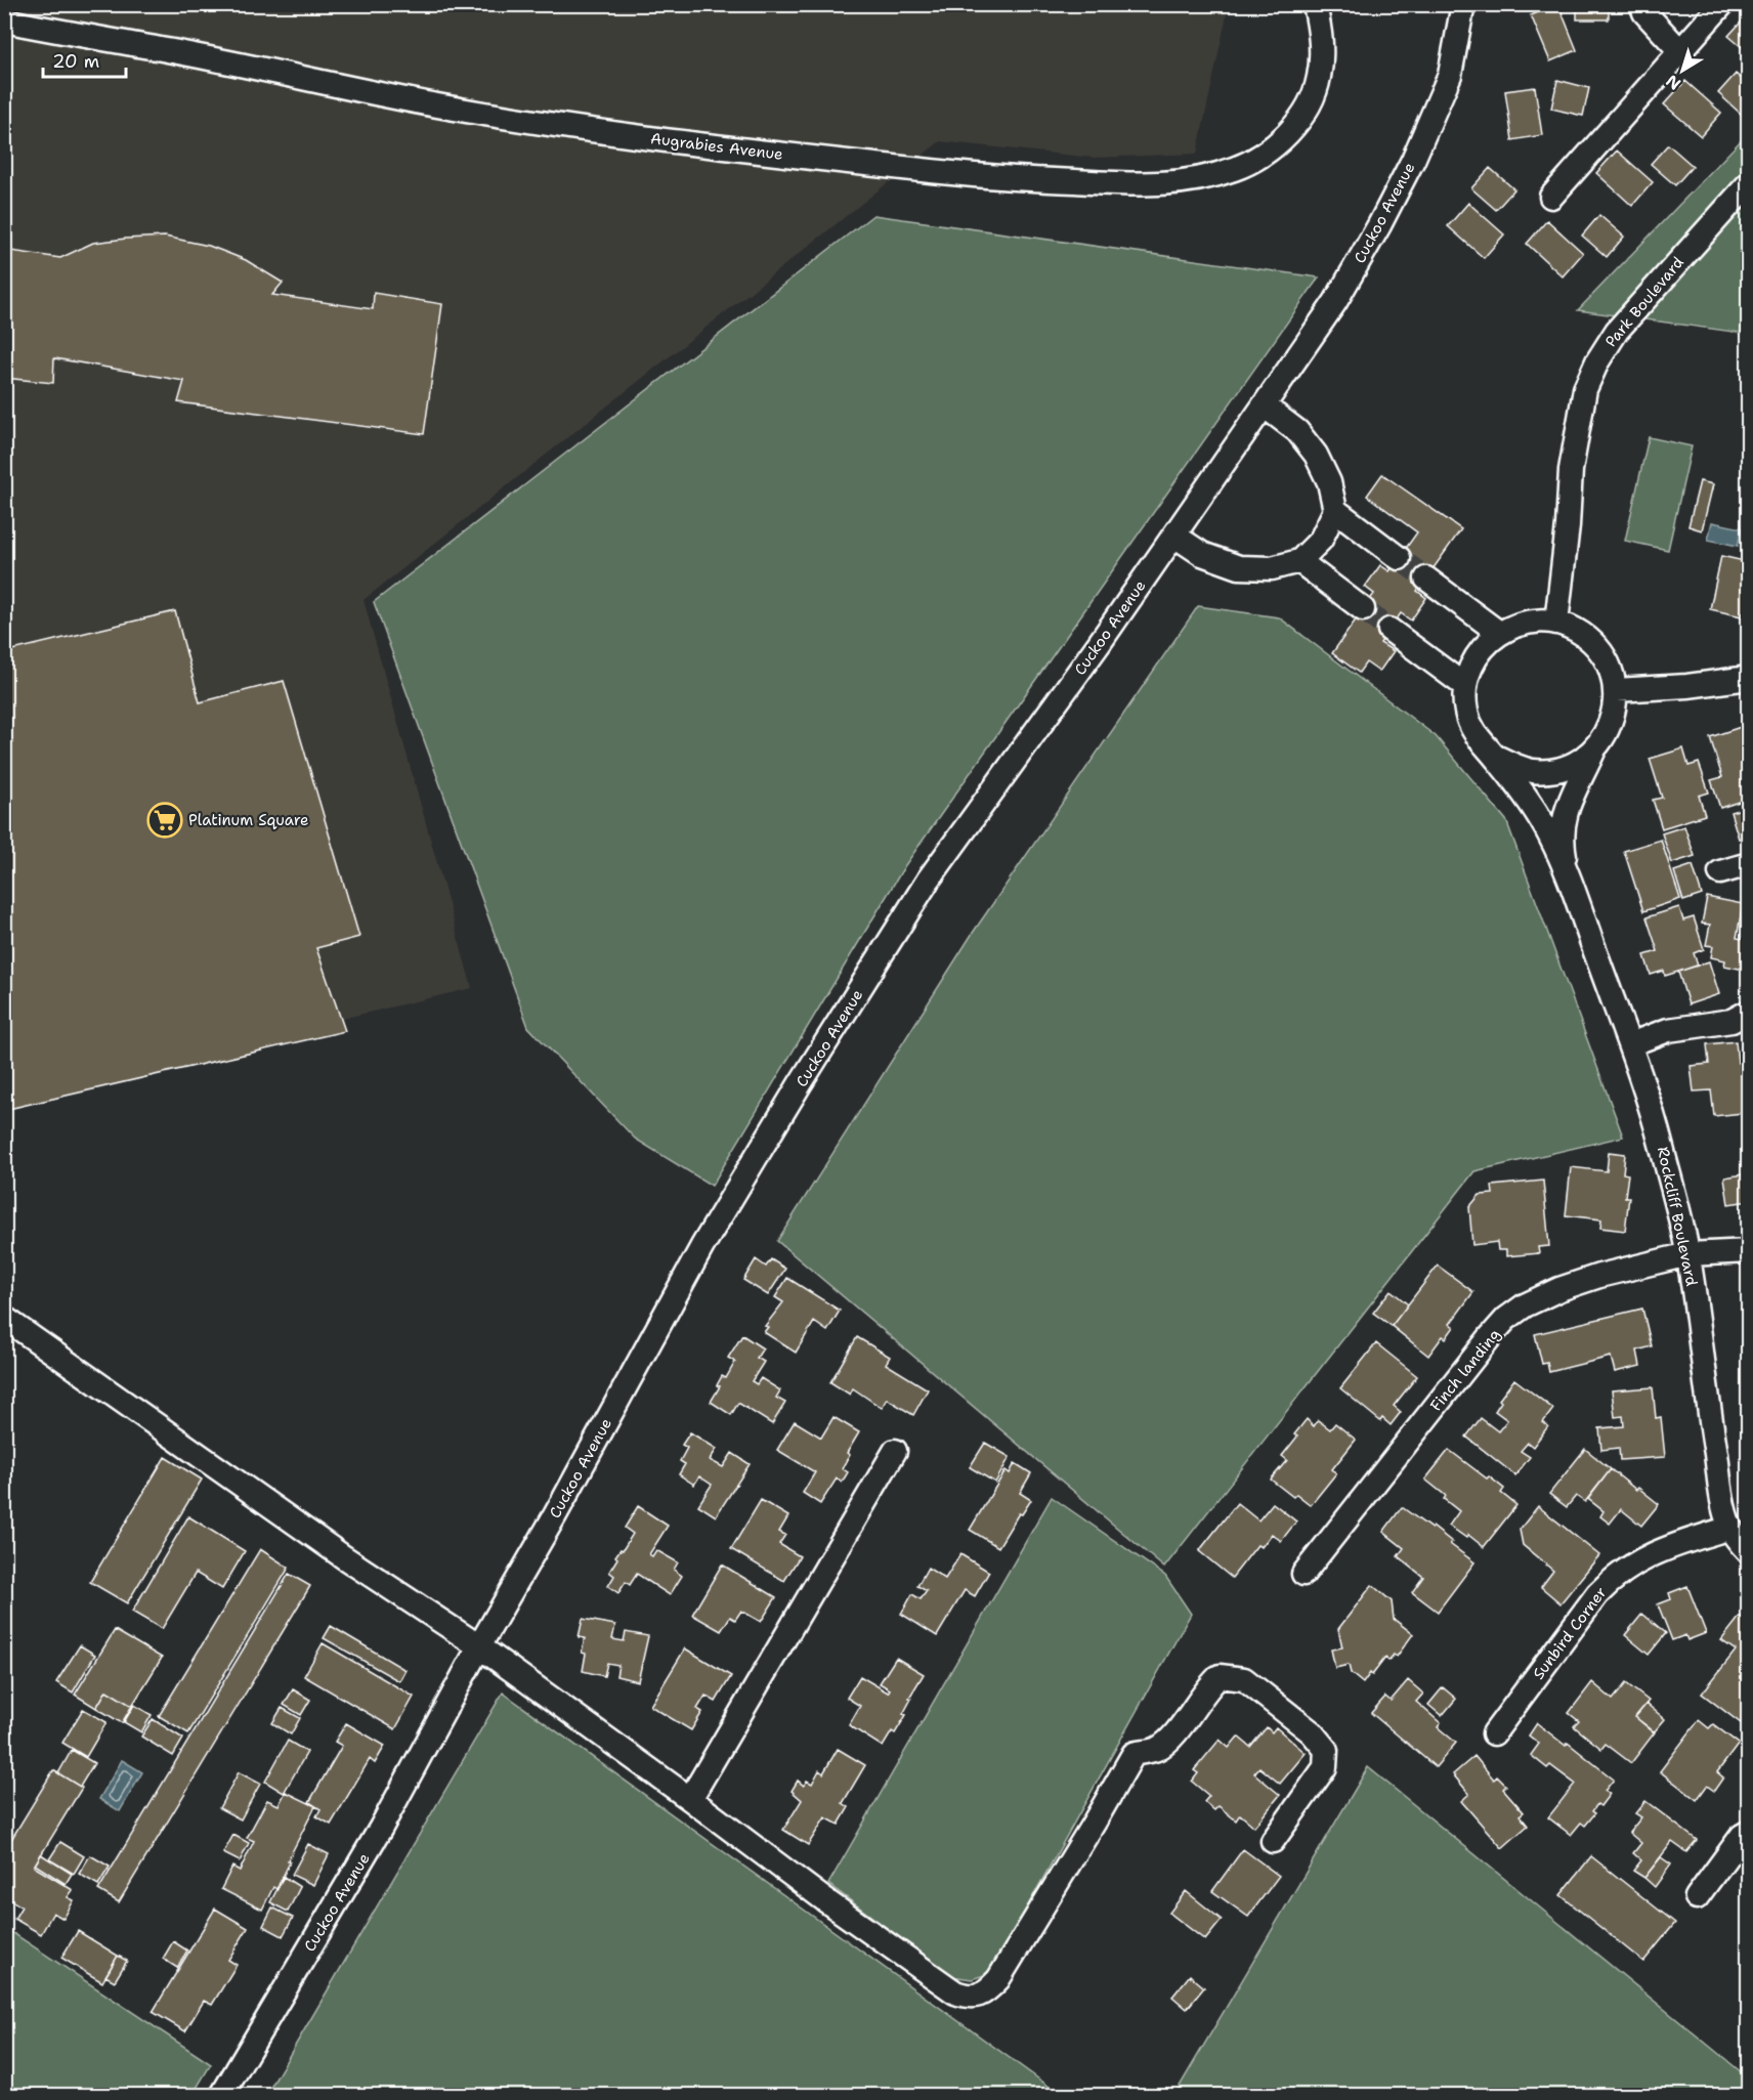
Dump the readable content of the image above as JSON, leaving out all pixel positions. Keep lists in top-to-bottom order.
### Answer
{
  "streets": {
    "street": [
      "Augrabies Avenue",
      "Cuckoo Avenue",
      "Park Boulevard",
      "Rockcliff Boulevard",
      "Finch landing",
      "Sunbird Corner"
    ]
  },
  "crossings": [
    ["Rockcliff Boulevard", "Finch landing"],
    ["Rockcliff Boulevard", "Sunbird Corner"]
  ],
  "places": {
    "supermarket": ["Platinum Square"]
  },
  "scale_bar": "20 m",
  "north": "bottom left"
}
